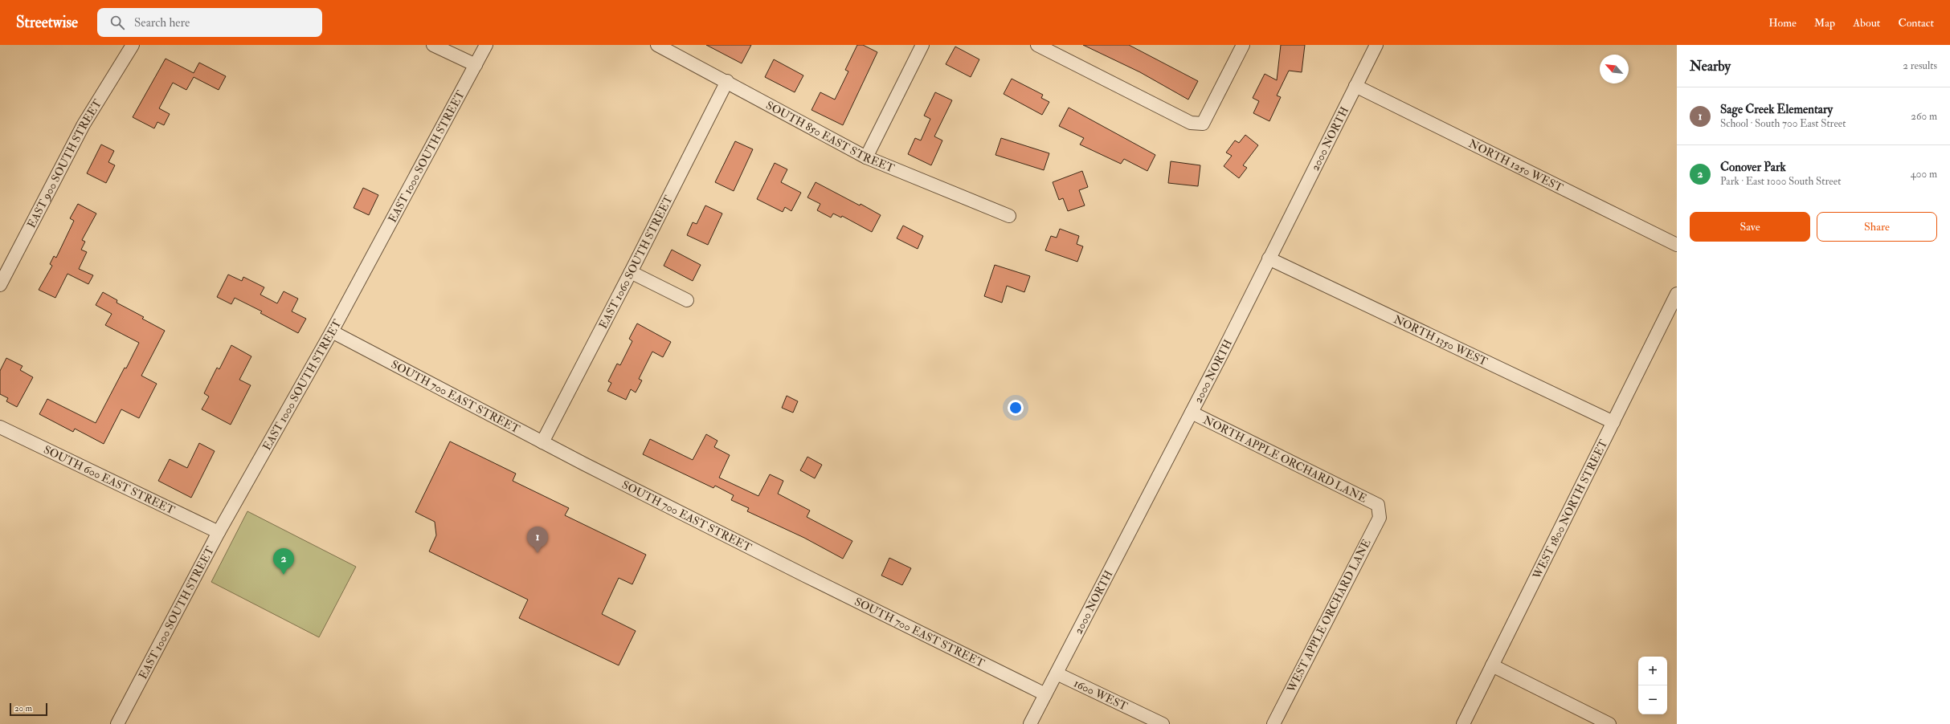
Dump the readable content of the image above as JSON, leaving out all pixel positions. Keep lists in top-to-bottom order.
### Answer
{
  "streets": {
    "street": [
      "SOUTH 850 EAST STREET",
      "2000 NORTH",
      "EAST 1000 SOUTH STREET",
      "EAST 900 SOUTH STREET",
      "NORTH 1250 WEST",
      "EAST 1060 SOUTH STREET",
      "NORTH 1350 WEST",
      "SOUTH 700 EAST STREET",
      "NORTH APPLE ORCHARD LANE",
      "SOUTH 600 EAST STREET",
      "WEST 1800 NORTH STREET",
      "WEST APPLE ORCHARD LANE",
      "1600 WEST"
    ]
  },
  "crossings": [
    ["SOUTH 850 EAST STREET", "EAST 1060 SOUTH STREET"],
    ["2000 NORTH", "NORTH 1250 WEST"],
    ["2000 NORTH", "NORTH 1350 WEST"],
    ["2000 NORTH", "SOUTH 700 EAST STREET"],
    ["2000 NORTH", "NORTH APPLE ORCHARD LANE"],
    ["2000 NORTH", "1600 WEST"],
    ["EAST 1000 SOUTH STREET", "SOUTH 700 EAST STREET"],
    ["EAST 1000 SOUTH STREET", "SOUTH 600 EAST STREET"],
    ["EAST 1060 SOUTH STREET", "SOUTH 700 EAST STREET"],
    ["NORTH 1350 WEST", "WEST 1800 NORTH STREET"],
    ["NORTH APPLE ORCHARD LANE", "WEST APPLE ORCHARD LANE"]
  ],
  "scale_bar": "20 m",
  "north": "top left",
  "page": {
    "header": "Streetwise",
    "search": "Search here",
    "nav": [
      "Home",
      "Map",
      "About",
      "Contact"
    ],
    "heading": ["Nearby", "2 results"],
    "list": [
      {
        "mark": "1",
        "name": "Sage Creek Elementary",
        "note": "School · South 700 East Street",
        "value": "260 m"
      },
      {
        "mark": "2",
        "name": "Conover Park",
        "note": "Park · East 1000 South Street",
        "value": "400 m"
      }
    ],
    "buttons": ["Save", "Share"],
    "pins": ["1", "2"],
    "map_buttons": ["+", "−"],
    "scale": "20 m"
  }
}
